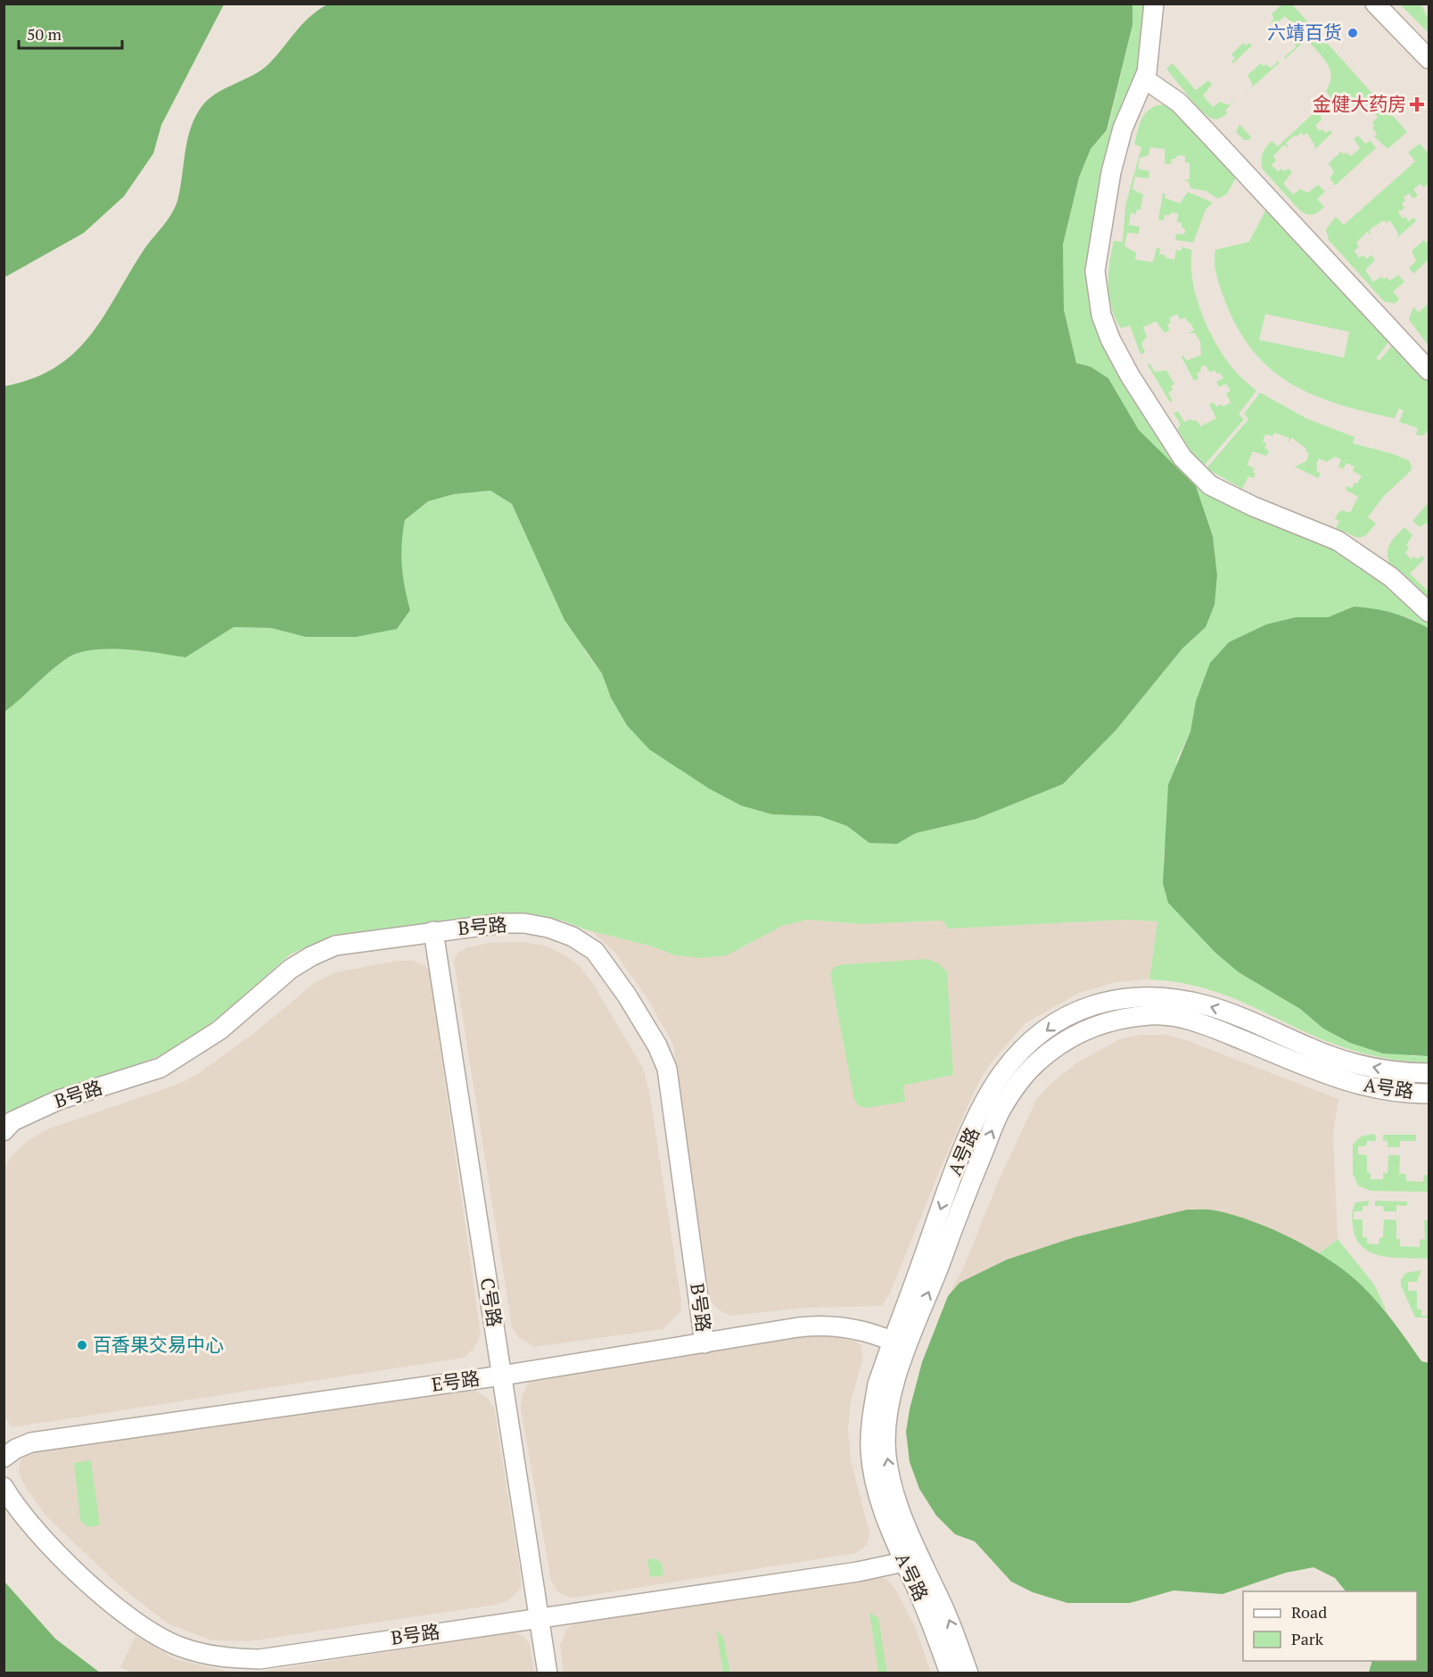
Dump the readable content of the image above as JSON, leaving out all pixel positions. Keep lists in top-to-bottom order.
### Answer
{
  "streets": {
    "street": [
      "B号路",
      "A号路",
      "C号路",
      "E号路"
    ]
  },
  "crossings": [
    ["B号路", "A号路"],
    ["B号路", "C号路"],
    ["B号路", "E号路"],
    ["A号路", "E号路"],
    ["C号路", "E号路"]
  ],
  "places": {
    "other": ["六靖百货", "百香果交易中心"],
    "health": ["金健大药房"]
  },
  "legend": ["Road", "Park"],
  "scale_bar": "50 m"
}
